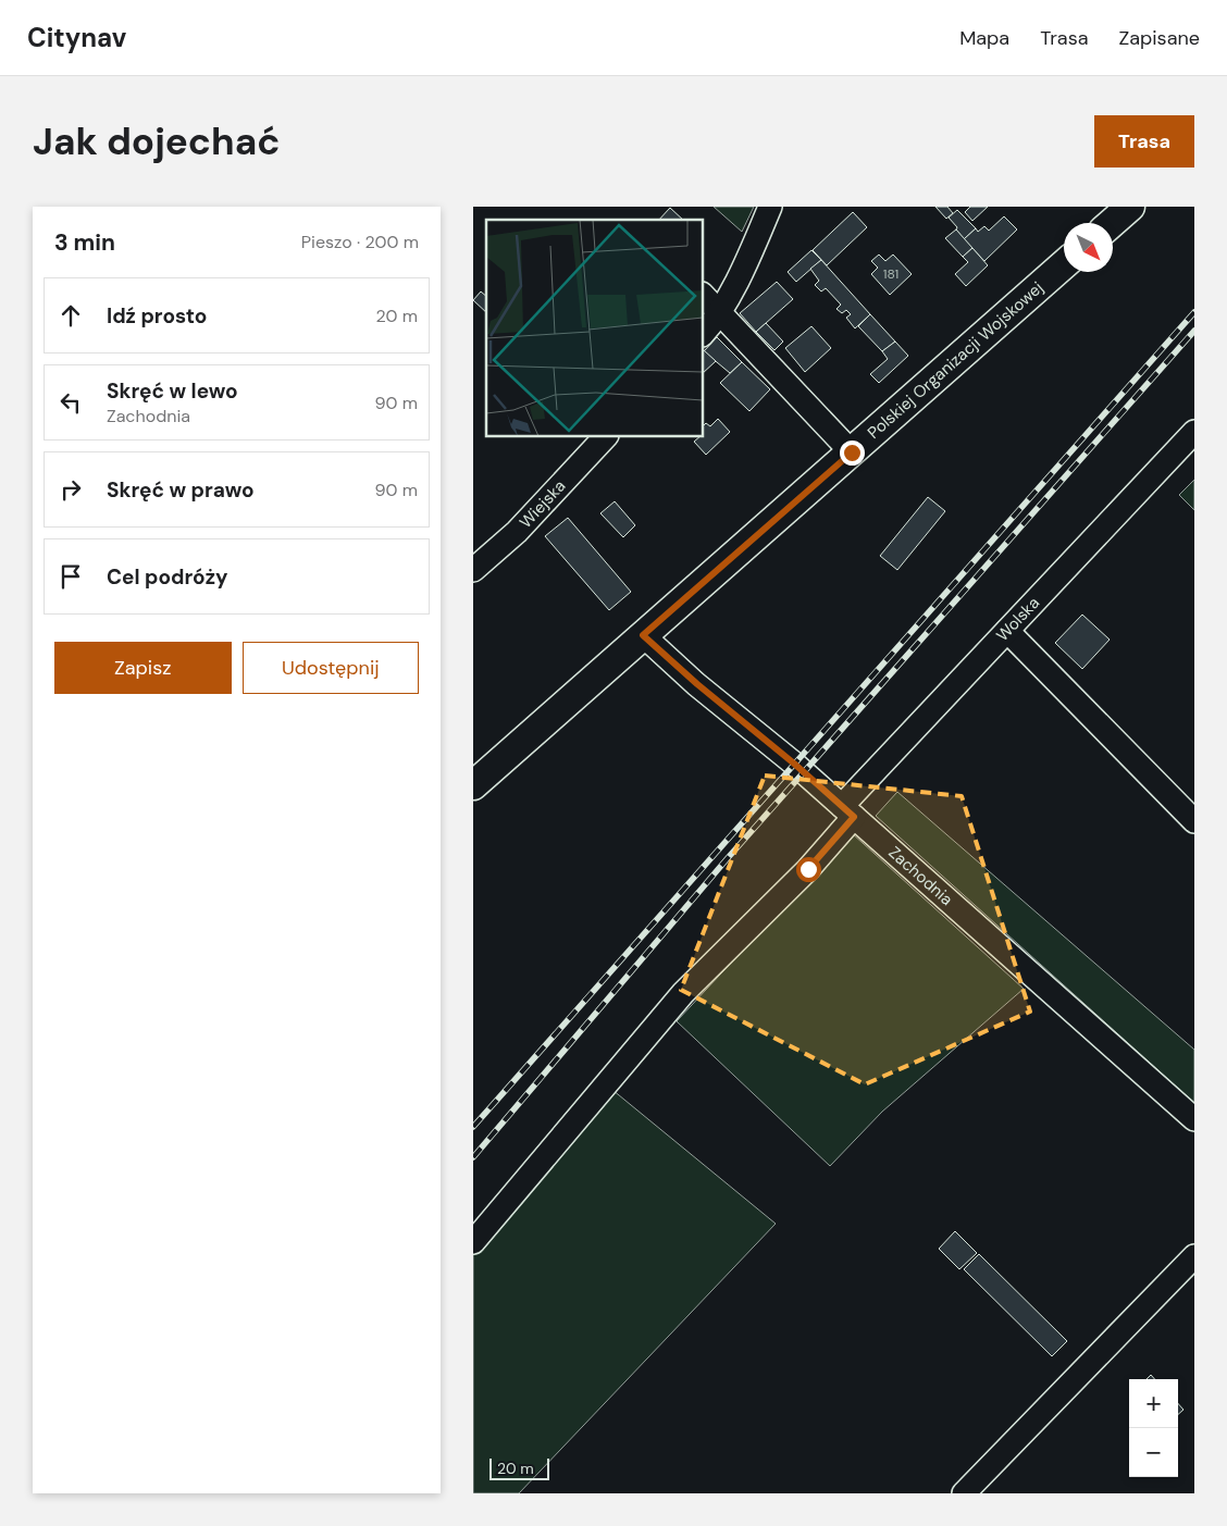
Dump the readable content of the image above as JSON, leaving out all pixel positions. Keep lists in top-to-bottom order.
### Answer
{
  "streets": {
    "main road": ["Polskiej Organizacji Wojskowej"],
    "street": ["Wiejska", "Wolska", "Zachodnia"]
  },
  "crossings": [
    ["Polskiej Organizacji Wojskowej", "Zachodnia"],
    ["Wolska", "Zachodnia"]
  ],
  "house_numbers": ["181"],
  "scale_bar": "20 m",
  "north": "bottom right",
  "page": {
    "header": "Citynav",
    "nav": ["Mapa", "Trasa", "Zapisane"],
    "buttons": [
      "Trasa",
      ["Zapisz", "Udostępnij"]
    ],
    "title": "Jak dojechać",
    "heading": ["3 min", "Pieszo · 200 m"],
    "list": [
      ["Idź prosto", "20 m"],
      ["Skręć w lewo", "Zachodnia", "90 m"],
      ["Skręć w prawo", "90 m"],
      "Cel podróży"
    ],
    "map_buttons": ["+", "−"],
    "scale": "20 m"
  }
}
